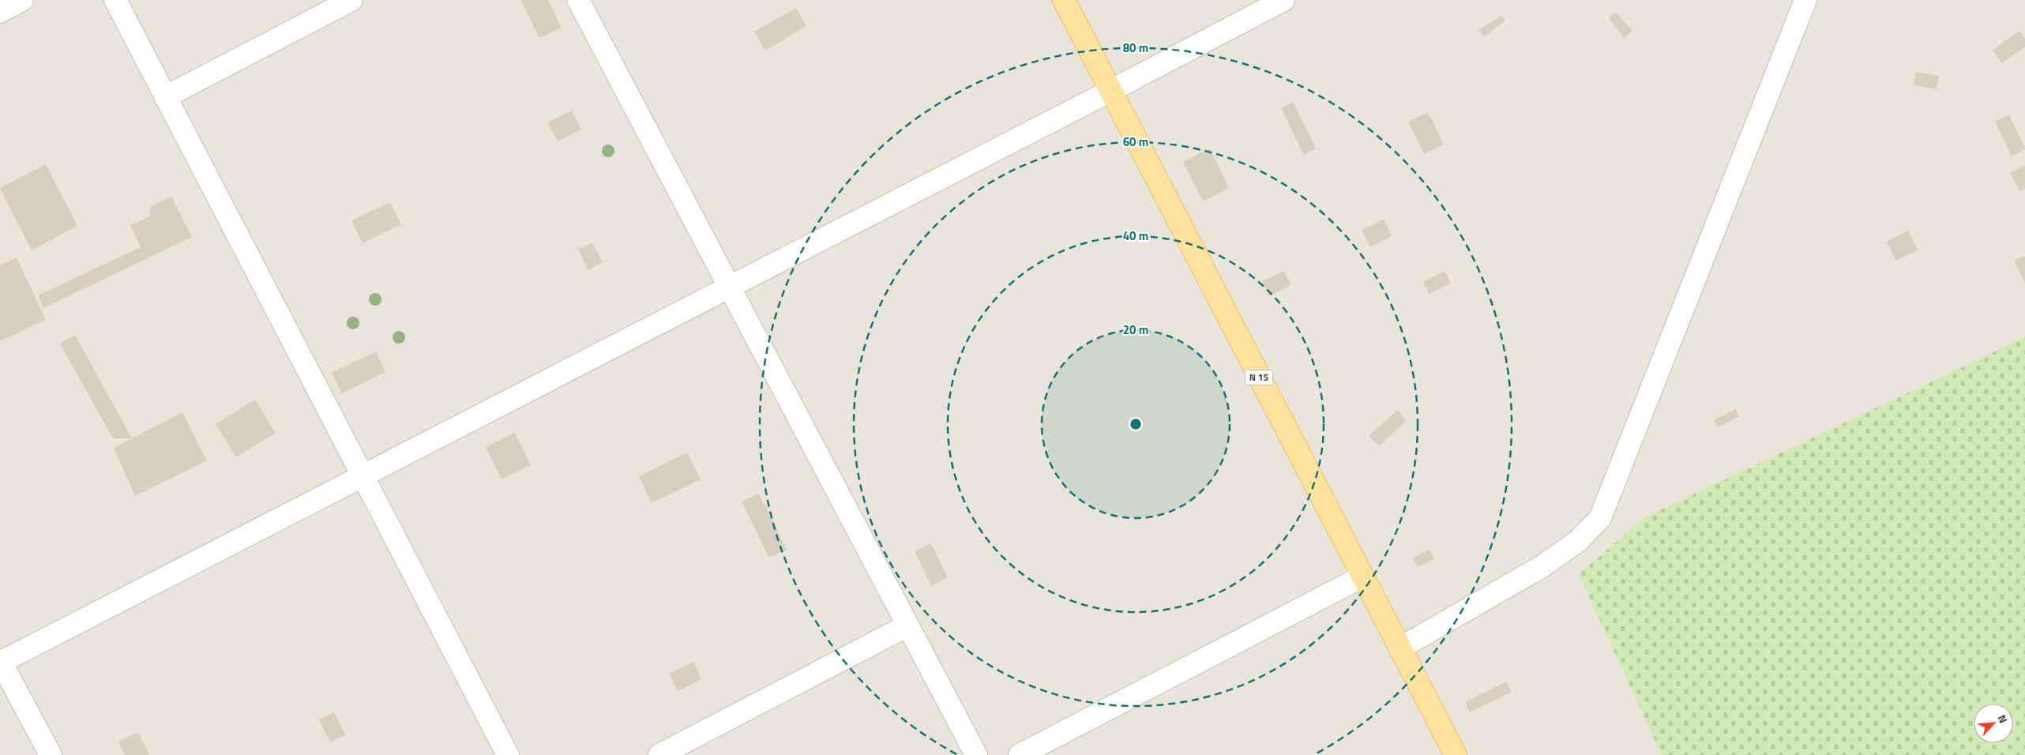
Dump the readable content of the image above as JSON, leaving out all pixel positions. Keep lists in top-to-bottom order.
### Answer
{
  "streets": {
    "main road": ["N 15"]
  },
  "north": "top right",
  "rings": [
    "80 m",
    "60 m",
    "40 m",
    "20 m"
  ]
}
